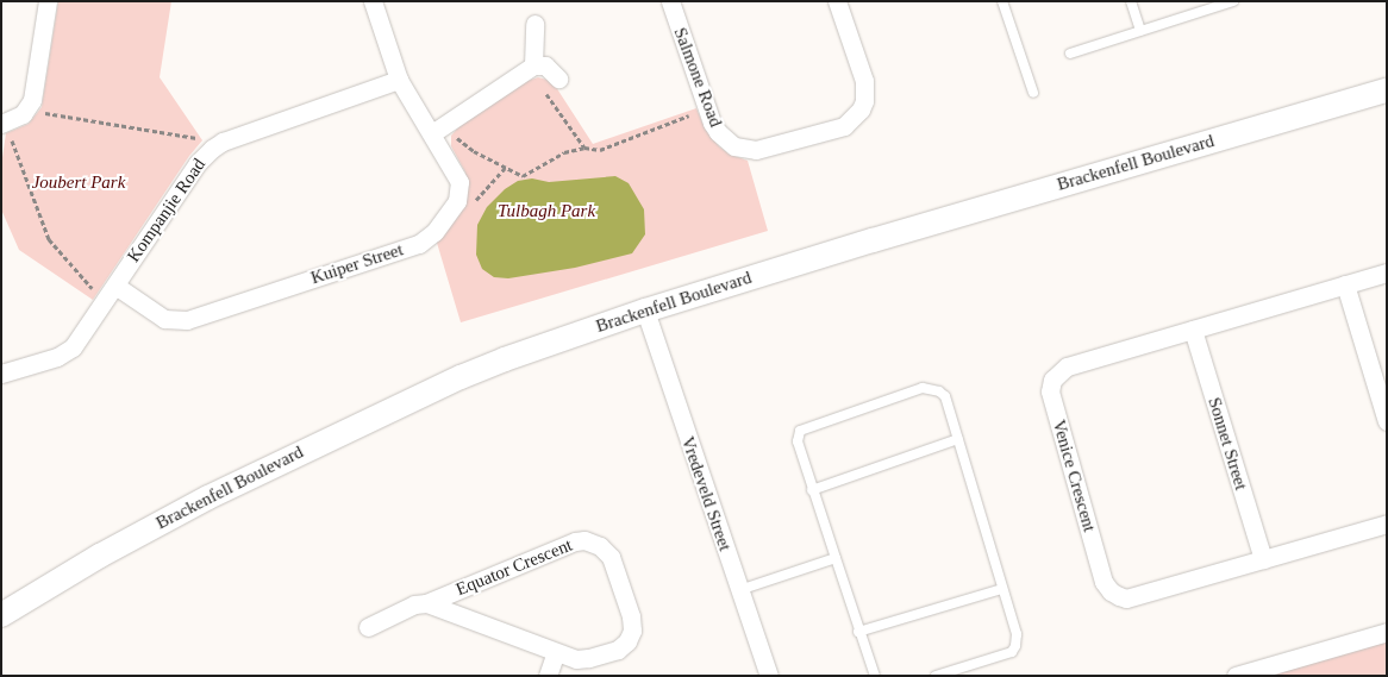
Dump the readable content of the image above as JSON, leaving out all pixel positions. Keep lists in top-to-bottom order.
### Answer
{
  "streets": {
    "street": [
      "Salmone Road",
      "Brackenfell Boulevard",
      "Kompanjie Road",
      "Kuiper Street",
      "Sonnet Street",
      "Venice Crescent",
      "Vredeveld Street",
      "Equator Crescent"
    ]
  },
  "crossings": [
    ["Brackenfell Boulevard", "Vredeveld Street"],
    ["Kompanjie Road", "Kuiper Street"],
    ["Sonnet Street", "Venice Crescent"]
  ],
  "parks": ["Joubert Park", "Tulbagh Park"]
}
